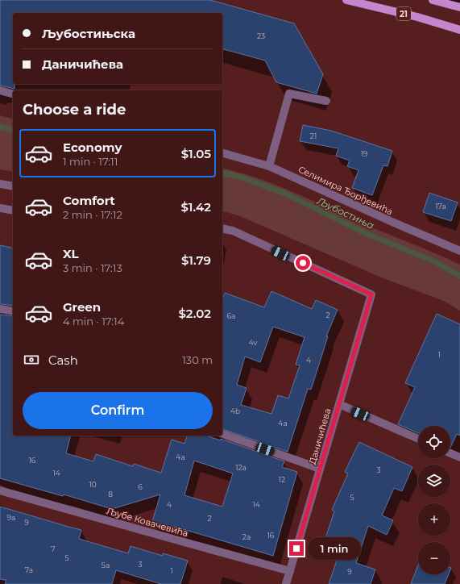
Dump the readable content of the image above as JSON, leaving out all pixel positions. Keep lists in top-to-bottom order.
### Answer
{
  "streets": {
    "main road": ["21"],
    "street": ["Селимира Ђорђевића", "Даничићева", "Љубе Ковачевића"]
  },
  "crossings": [
    ["Даничићева", "Љубе Ковачевића"]
  ],
  "water": ["Љубостиња"],
  "house_numbers": [
    "23",
    "21",
    "19",
    "17a",
    "2",
    "6a",
    "4v",
    "1",
    "4",
    "4b",
    "4a",
    "4a",
    "16",
    "12a",
    "3",
    "14",
    "12",
    "10",
    "6",
    "8",
    "5",
    "4",
    "14",
    "9a",
    "2",
    "9",
    "16",
    "2a",
    "7",
    "5",
    "3",
    "5a",
    "7a",
    "1",
    "9"
  ],
  "page": {
    "banner": ["Љубостињска", "Даничићева"],
    "heading": "Choose a ride",
    "list": [
      {
        "name": "Economy",
        "note": "1 min · 17:11",
        "value": "$1.05"
      },
      {
        "name": "Comfort",
        "note": "2 min · 17:12",
        "value": "$1.42"
      },
      {
        "name": "XL",
        "note": "3 min · 17:13",
        "value": "$1.79"
      },
      {
        "name": "Green",
        "note": "4 min · 17:14",
        "value": "$2.02"
      }
    ],
    "pay": ["Cash", "130 m"],
    "buttons": "Confirm",
    "map_buttons": ["+", "−"],
    "bubble": "1 min"
  }
}
